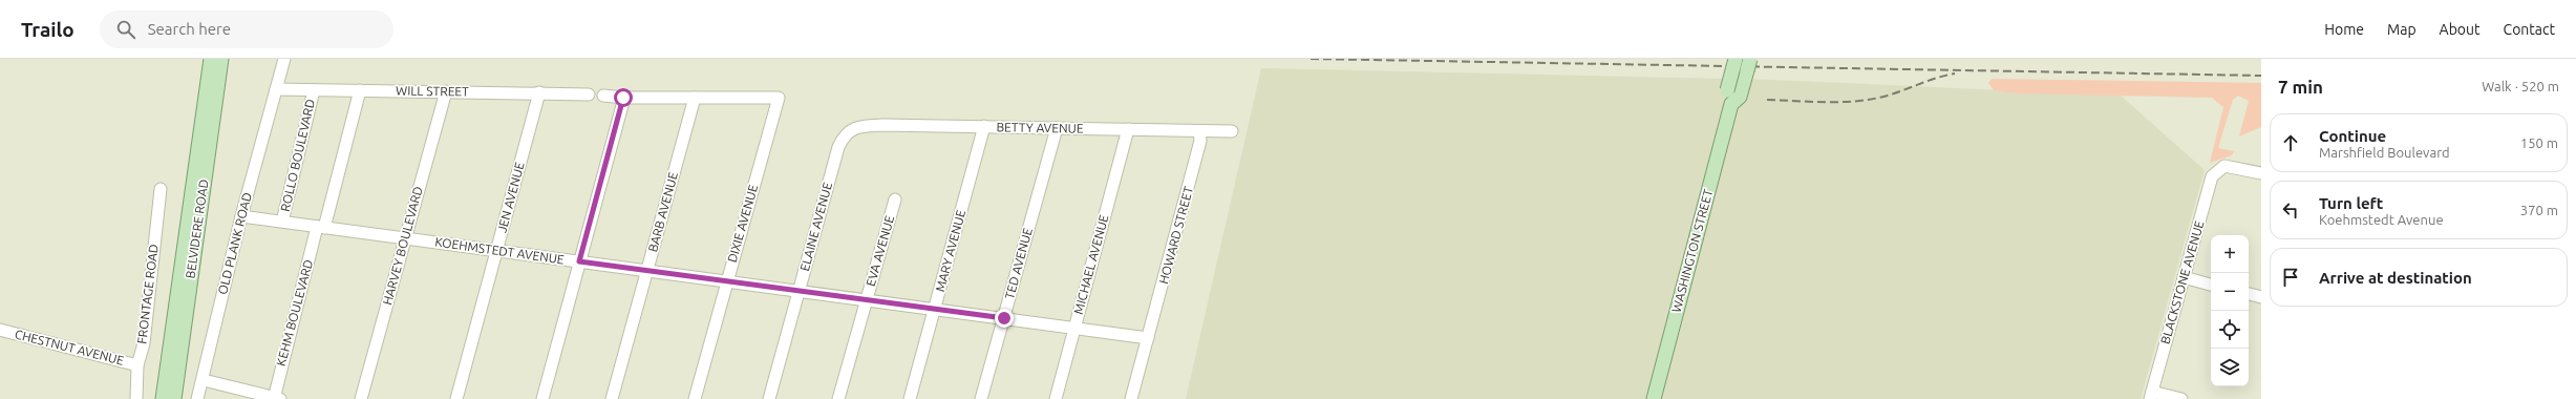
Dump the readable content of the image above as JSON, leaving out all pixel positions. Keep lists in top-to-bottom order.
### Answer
{
  "streets": {
    "main road": ["BELVIDERE ROAD", "WASHINGTON STREET"],
    "street": [
      "WILL STREET",
      "BETTY AVENUE",
      "ROLLO BOULEVARD",
      "JEN AVENUE",
      "BARB AVENUE",
      "DIXIE AVENUE",
      "ELAINE AVENUE",
      "HOWARD STREET",
      "OLD PLANK ROAD",
      "HARVEY BOULEVARD",
      "KOEHMSTEDT AVENUE",
      "EVA AVENUE",
      "MARY AVENUE",
      "TED AVENUE",
      "MICHAEL AVENUE",
      "BLACKSTONE AVENUE",
      "FRONTAGE ROAD",
      "KEHM BOULEVARD",
      "CHESTNUT AVENUE"
    ]
  },
  "crossings": [
    ["WILL STREET", "ROLLO BOULEVARD"],
    ["WILL STREET", "JEN AVENUE"],
    ["WILL STREET", "OLD PLANK ROAD"],
    ["WILL STREET", "HARVEY BOULEVARD"],
    ["WILL STREET", "KEHM BOULEVARD"],
    ["BETTY AVENUE", "ELAINE AVENUE"],
    ["BETTY AVENUE", "HOWARD STREET"],
    ["BETTY AVENUE", "MARY AVENUE"],
    ["BETTY AVENUE", "TED AVENUE"],
    ["BETTY AVENUE", "MICHAEL AVENUE"],
    ["ROLLO BOULEVARD", "KOEHMSTEDT AVENUE"],
    ["JEN AVENUE", "KOEHMSTEDT AVENUE"],
    ["BARB AVENUE", "DIXIE AVENUE"],
    ["BARB AVENUE", "KOEHMSTEDT AVENUE"],
    ["DIXIE AVENUE", "KOEHMSTEDT AVENUE"],
    ["ELAINE AVENUE", "KOEHMSTEDT AVENUE"],
    ["HOWARD STREET", "KOEHMSTEDT AVENUE"],
    ["OLD PLANK ROAD", "KOEHMSTEDT AVENUE"],
    ["HARVEY BOULEVARD", "KOEHMSTEDT AVENUE"],
    ["KOEHMSTEDT AVENUE", "EVA AVENUE"],
    ["KOEHMSTEDT AVENUE", "MARY AVENUE"],
    ["KOEHMSTEDT AVENUE", "TED AVENUE"],
    ["KOEHMSTEDT AVENUE", "MICHAEL AVENUE"],
    ["KOEHMSTEDT AVENUE", "KEHM BOULEVARD"],
    ["FRONTAGE ROAD", "CHESTNUT AVENUE"]
  ],
  "page": {
    "header": "Trailo",
    "search": "Search here",
    "nav": [
      "Home",
      "Map",
      "About",
      "Contact"
    ],
    "heading": ["7 min", "Walk · 520 m"],
    "list": [
      ["Continue", "Marshfield Boulevard", "150 m"],
      ["Turn left", "Koehmstedt Avenue", "370 m"],
      "Arrive at destination"
    ],
    "map_buttons": ["+", "−"]
  }
}
